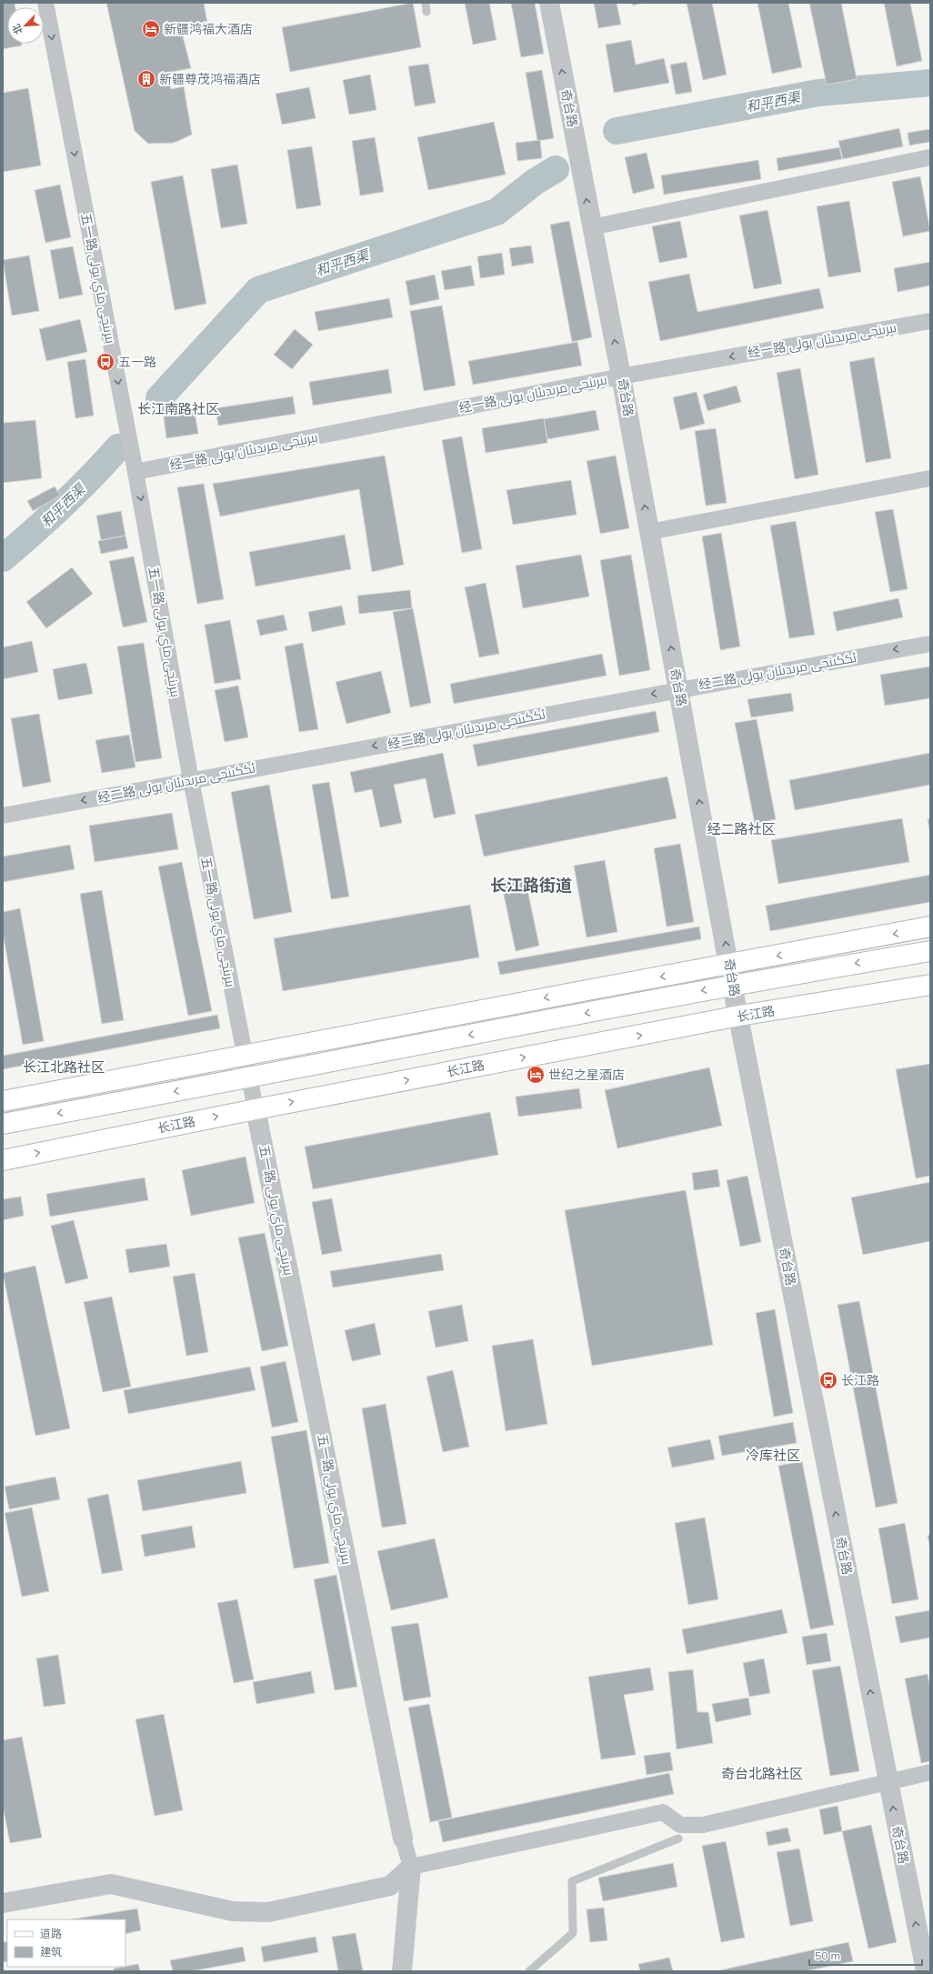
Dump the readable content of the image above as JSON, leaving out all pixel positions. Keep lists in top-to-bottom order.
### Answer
{
  "streets": {
    "main road": ["长江路"],
    "street": [
      "奇台路",
      "五一路 بىرىنچى ماي يولى",
      "经一路 بىرىنجى مرىدىئان يولى",
      "经二路 ئككىنجى مرىدىئان يولى"
    ]
  },
  "crossings": [
    ["奇台路", "经一路 بىرىنجى مرىدىئان يولى"],
    ["奇台路", "经二路 ئككىنجى مرىدىئان يولى"],
    ["奇台路", "长江路"],
    ["五一路 بىرىنچى ماي يولى", "经一路 بىرىنجى مرىدىئان يولى"],
    ["五一路 بىرىنچى ماي يولى", "经二路 ئككىنجى مرىدىئان يولى"],
    ["五一路 بىرىنچى ماي يولى", "长江路"]
  ],
  "one_way": [
    "奇台路",
    "五一路 بىرىنچى ماي يولى",
    "经一路 بىرىنجى مرىدىئان يولى",
    "经二路 ئككىنجى مرىدىئان يولى"
  ],
  "districts": [
    "长江南路社区",
    "经二路社区",
    "长江路街道",
    "长江北路社区",
    "冷库社区",
    "奇台北路社区"
  ],
  "water": ["和平西渠"],
  "places": {
    "hotel": ["新疆鸿福大酒店", "世纪之星酒店"],
    "building": ["新疆尊茂鸿福酒店"],
    "bus stop": ["五一路", "长江路"]
  },
  "legend": ["道路", "建筑"],
  "scale_bar": "50 m",
  "north": "bottom left"
}
